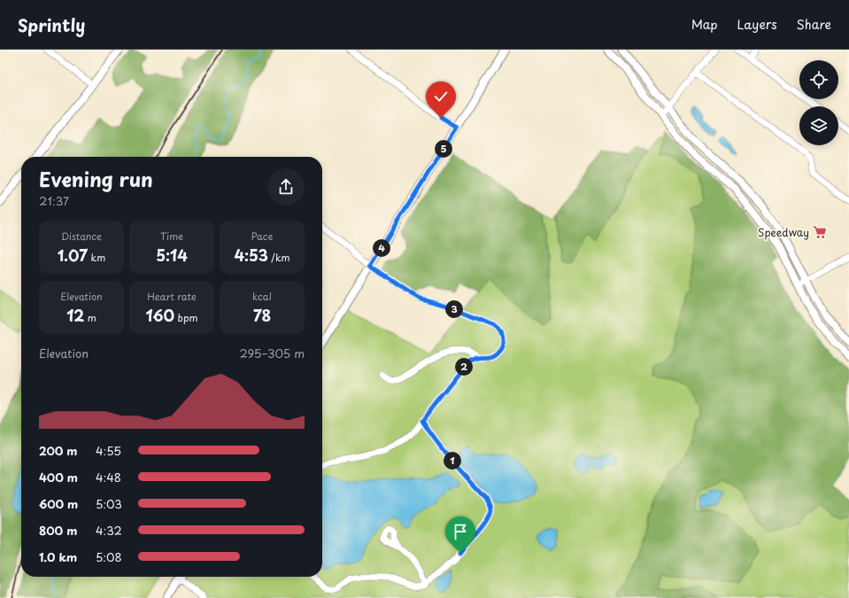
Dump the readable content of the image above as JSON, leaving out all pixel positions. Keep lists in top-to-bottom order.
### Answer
{
  "places": {
    "supermarket": ["Speedway"]
  },
  "page": {
    "header": "Sprintly",
    "nav": ["Map", "Layers", "Share"],
    "pins": [
      "5",
      "4",
      "3",
      "2",
      "1"
    ],
    "heading": ["Evening run", "21:37"],
    "stats": [
      ["Distance", "1.07 km"],
      ["Time", "5:14"],
      ["Pace", "4:53 /km"],
      ["Elevation", "12 m"],
      ["Heart rate", "160 bpm"],
      ["kcal", "78"]
    ],
    "chart": ["Elevation", "295–305 m"],
    "list": [
      {
        "name": "200 m",
        "note": "4:55"
      },
      {
        "name": "400 m",
        "note": "4:48"
      },
      {
        "name": "600 m",
        "note": "5:03"
      },
      {
        "name": "800 m",
        "note": "4:32"
      },
      {
        "name": "1.0 km",
        "note": "5:08"
      }
    ]
  }
}
